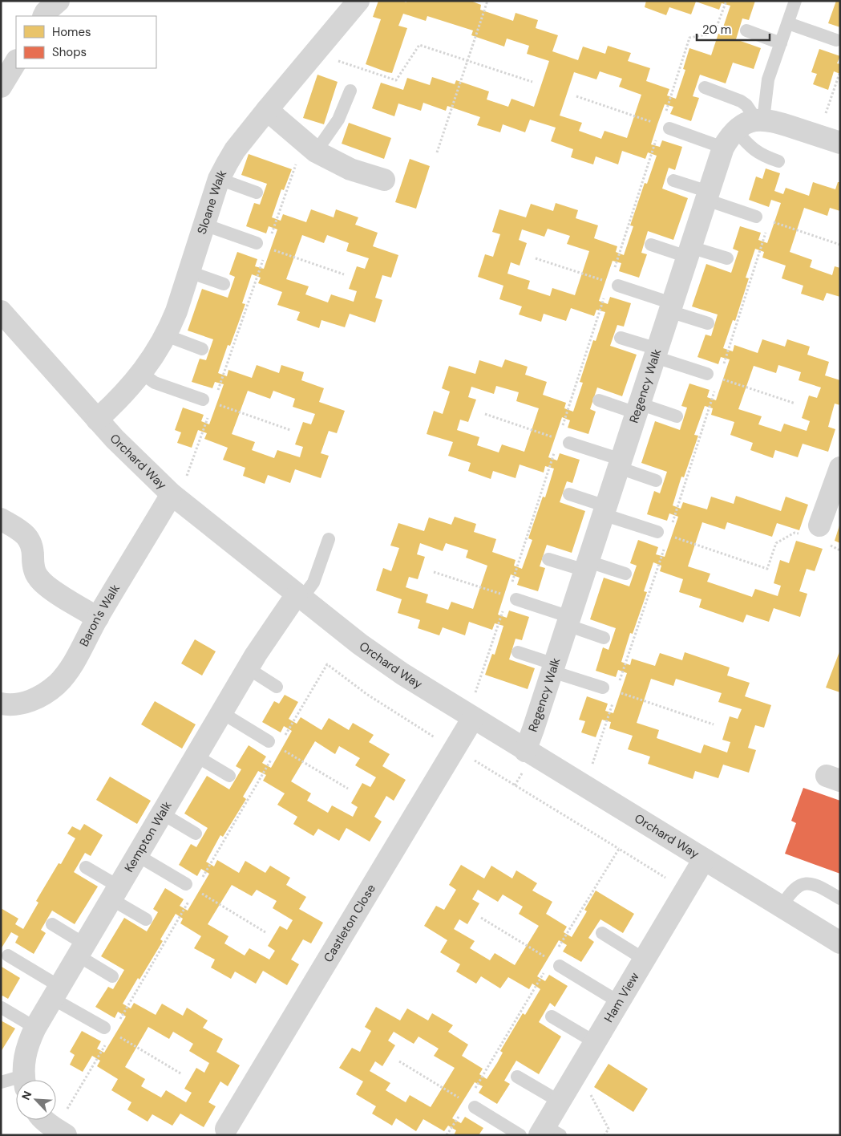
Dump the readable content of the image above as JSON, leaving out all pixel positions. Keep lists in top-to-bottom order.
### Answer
{
  "streets": {
    "street": [
      "Sloane Walk",
      "Regency Walk",
      "Orchard Way",
      "Baron's Walk",
      "Kempton Walk",
      "Castleton Close",
      "Ham View"
    ]
  },
  "crossings": [
    ["Sloane Walk", "Orchard Way"],
    ["Regency Walk", "Orchard Way"],
    ["Orchard Way", "Baron's Walk"],
    ["Orchard Way", "Kempton Walk"],
    ["Orchard Way", "Castleton Close"],
    ["Orchard Way", "Ham View"]
  ],
  "legend": ["Homes", "Shops"],
  "scale_bar": "20 m",
  "north": "top left"
}
